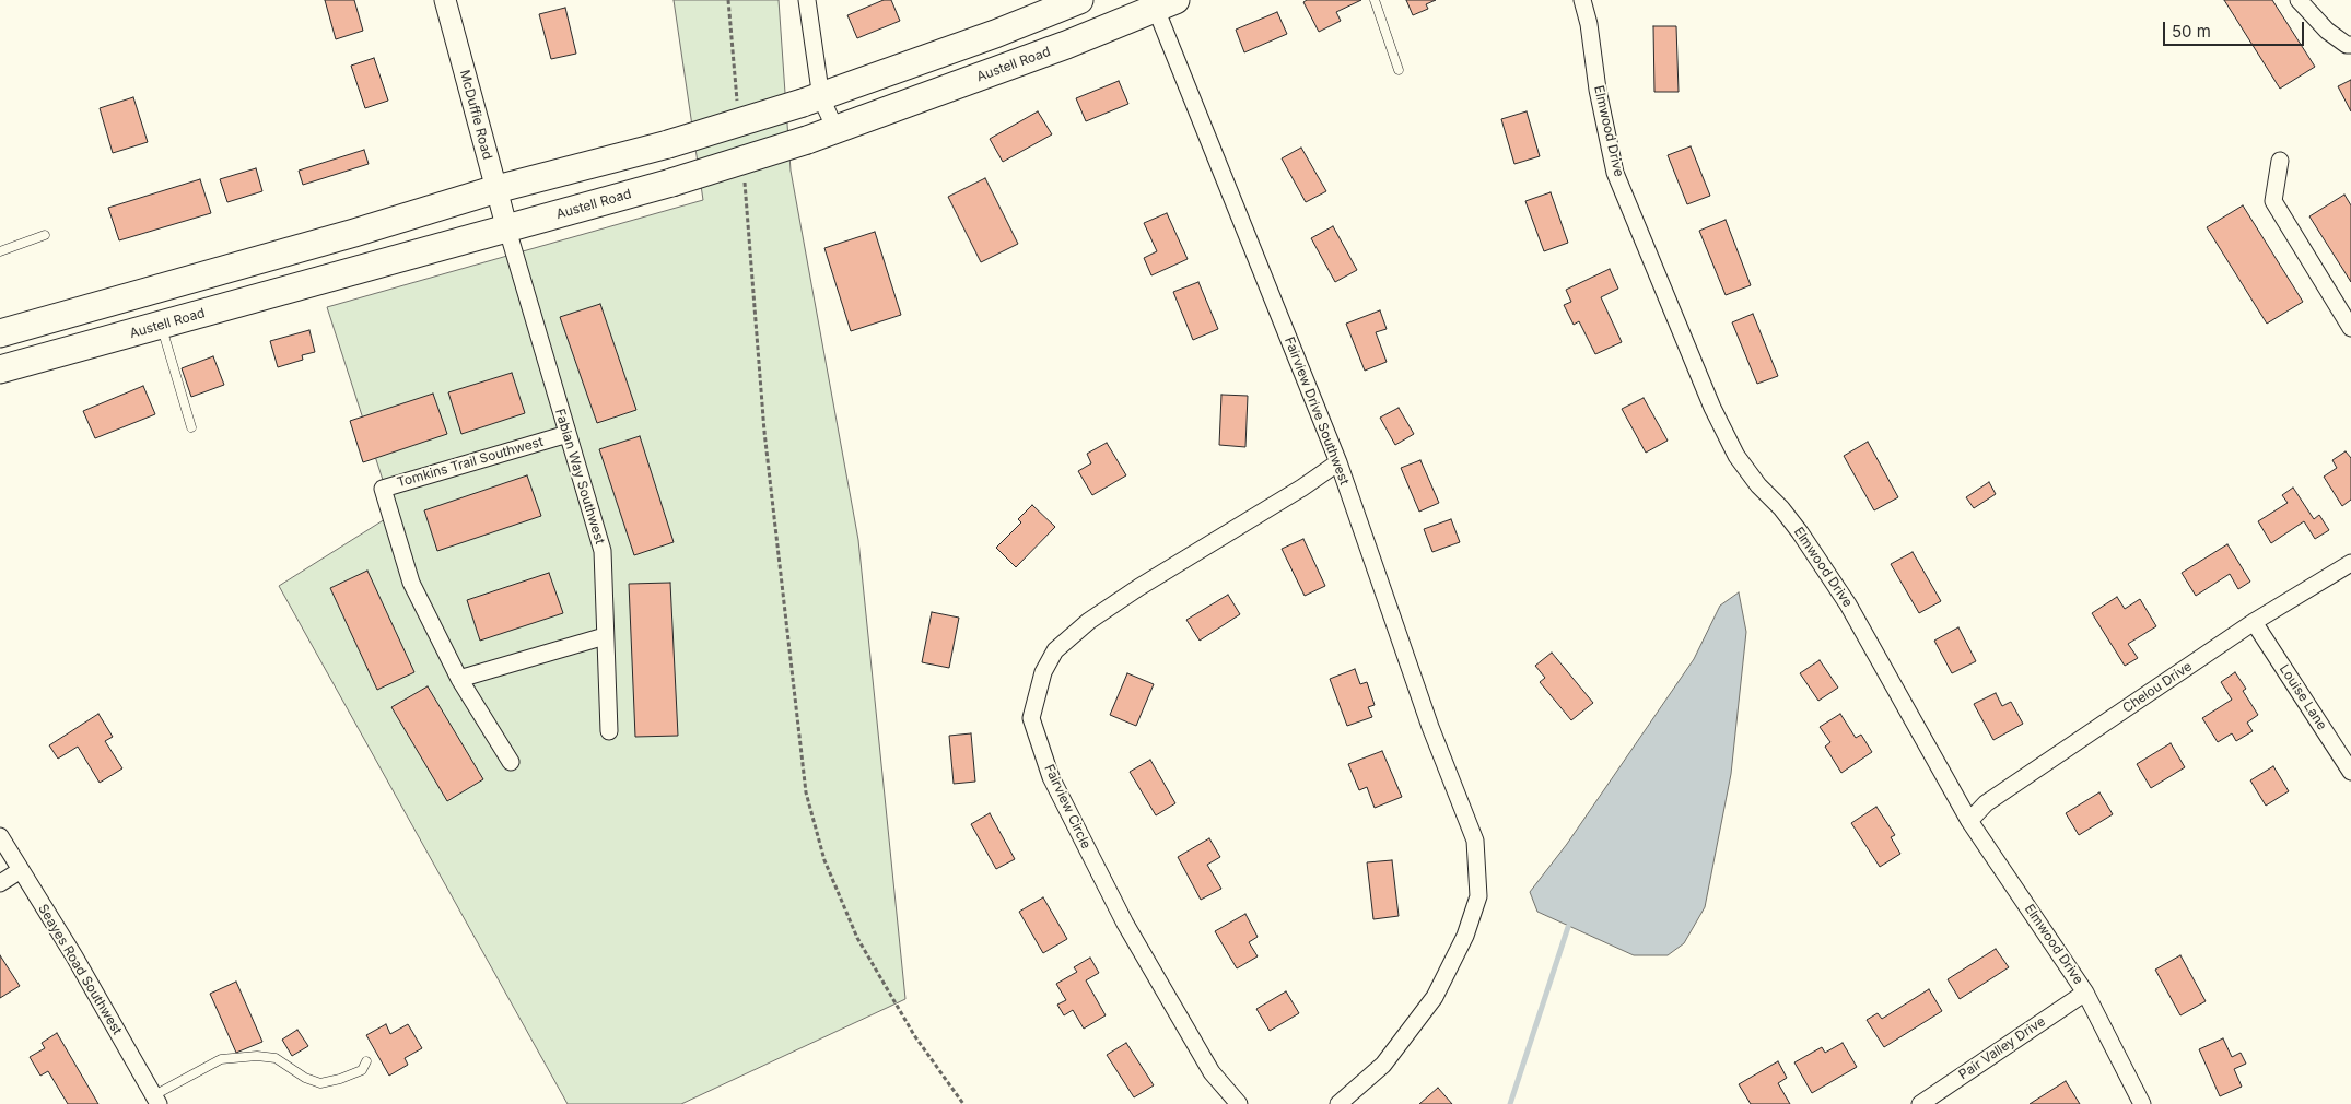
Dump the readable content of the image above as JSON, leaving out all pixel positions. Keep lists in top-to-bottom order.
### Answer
{
  "streets": {
    "main road": ["Austell Road"],
    "street": [
      "McDuffie Road",
      "Elmwood Drive",
      "Fairview Drive Southwest",
      "Tomkins Trail Southwest",
      "Fabian Way Southwest",
      "Chelou Drive",
      "Louise Lane",
      "Fairview Circle",
      "Seayes Road Southwest",
      "Pair Valley Drive"
    ]
  },
  "crossings": [
    ["Austell Road", "McDuffie Road"],
    ["Austell Road", "Fairview Drive Southwest"],
    ["Austell Road", "Fabian Way Southwest"],
    ["McDuffie Road", "Fabian Way Southwest"],
    ["Elmwood Drive", "Chelou Drive"],
    ["Elmwood Drive", "Pair Valley Drive"],
    ["Fairview Drive Southwest", "Fairview Circle"],
    ["Tomkins Trail Southwest", "Fabian Way Southwest"],
    ["Chelou Drive", "Louise Lane"]
  ],
  "scale_bar": "50 m"
}
